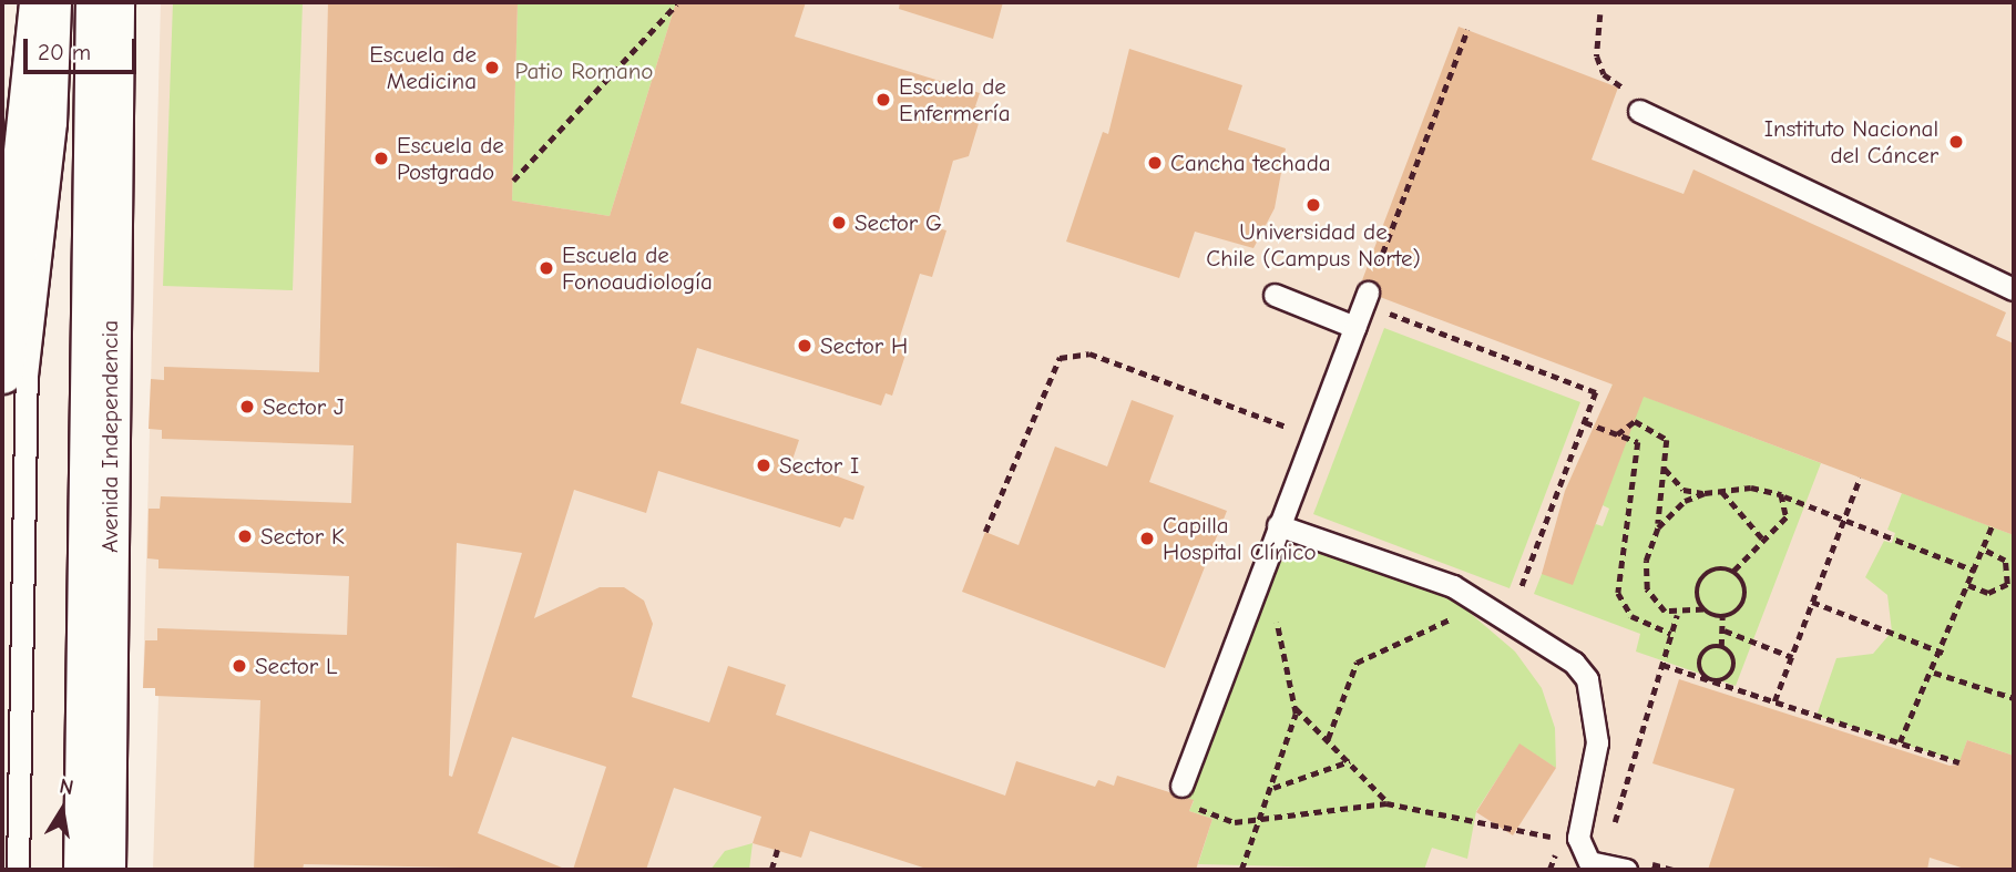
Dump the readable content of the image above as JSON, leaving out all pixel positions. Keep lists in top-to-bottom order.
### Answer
{
  "streets": {
    "main road": ["Avenida Independencia"]
  },
  "parks": ["Patio Romano"],
  "places": [
    "Escuela de Medicina",
    "Escuela de Enfermería",
    "Instituto Nacional del Cáncer",
    "Escuela de Postgrado",
    "Cancha techada",
    "Universidad de Chile (Campus Norte)",
    "Sector G",
    "Escuela de Fonoaudiología",
    "Sector H",
    "Sector J",
    "Sector I",
    "Sector K",
    "Capilla Hospital Clínico",
    "Sector L"
  ],
  "scale_bar": "20 m",
  "north": "top"
}
